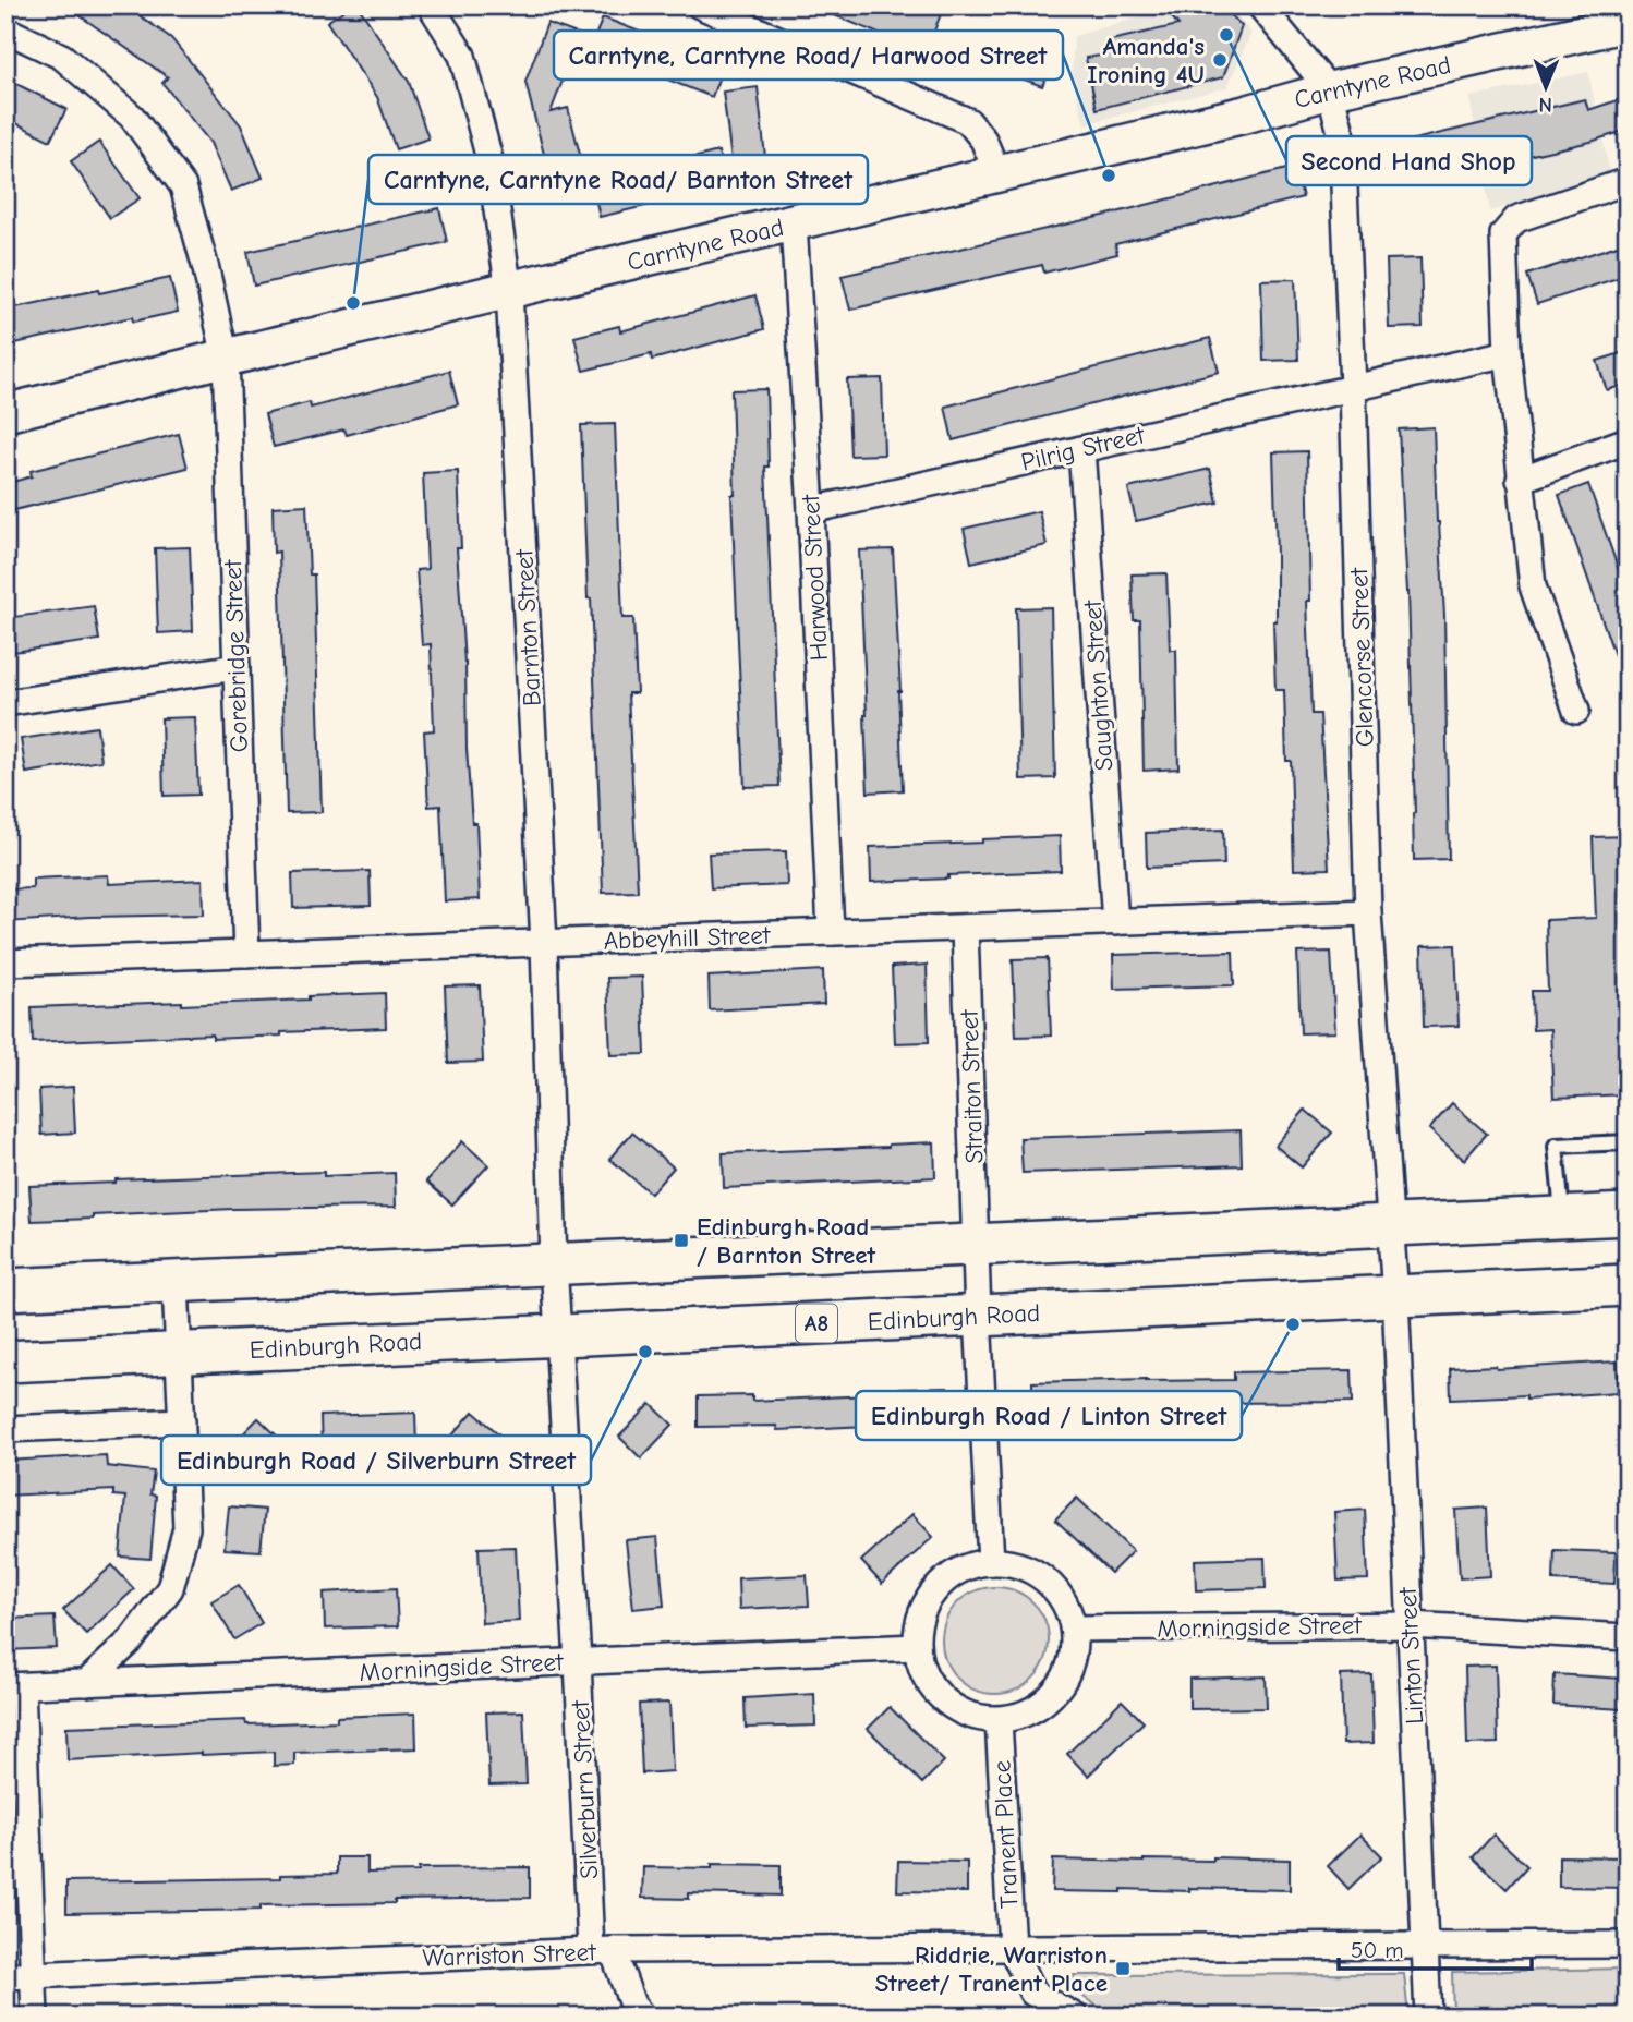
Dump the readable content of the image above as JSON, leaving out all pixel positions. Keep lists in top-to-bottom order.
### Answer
{
  "streets": {
    "main road": ["Edinburgh Road", "A8"],
    "street": [
      "Carntyne Road",
      "Pilrig Street",
      "Harwood Street",
      "Barnton Street",
      "Gorebridge Street",
      "Glencorse Street",
      "Saughton Street",
      "Abbeyhill Street",
      "Straiton Street",
      "Morningside Street",
      "Linton Street",
      "Silverburn Street",
      "Tranent Place",
      "Warriston Street"
    ]
  },
  "crossings": [
    ["Carntyne Road", "Harwood Street"],
    ["Carntyne Road", "Barnton Street"],
    ["Carntyne Road", "Gorebridge Street"],
    ["Carntyne Road", "Glencorse Street"],
    ["Pilrig Street", "Harwood Street"],
    ["Pilrig Street", "Glencorse Street"],
    ["Pilrig Street", "Saughton Street"],
    ["Harwood Street", "Abbeyhill Street"],
    ["Barnton Street", "Abbeyhill Street"],
    ["Barnton Street", "Silverburn Street"],
    ["Gorebridge Street", "Abbeyhill Street"],
    ["Glencorse Street", "Abbeyhill Street"],
    ["Glencorse Street", "Linton Street"],
    ["Saughton Street", "Abbeyhill Street"],
    ["Abbeyhill Street", "Straiton Street"],
    ["Straiton Street", "Edinburgh Road"],
    ["Straiton Street", "Morningside Street"],
    ["Straiton Street", "Tranent Place"],
    ["Edinburgh Road", "Linton Street"],
    ["Edinburgh Road", "Silverburn Street"],
    ["Morningside Street", "Linton Street"],
    ["Morningside Street", "Silverburn Street"],
    ["Morningside Street", "Tranent Place"],
    ["Linton Street", "Warriston Street"],
    ["Silverburn Street", "Warriston Street"],
    ["Tranent Place", "Warriston Street"]
  ],
  "places": {
    "other": [
      "Second Hand Shop",
      "Amanda's Ironing 4U",
      "Carntyne, Carntyne Road/ Harwood Street",
      "Carntyne, Carntyne Road/ Barnton Street",
      "Edinburgh Road / Linton Street",
      "Edinburgh Road / Silverburn Street"
    ],
    "transit": ["Edinburgh Road / Barnton Street", "Riddrie, Warriston Street/ Tranent Place"]
  },
  "scale_bar": "50 m",
  "north": "bottom"
}
